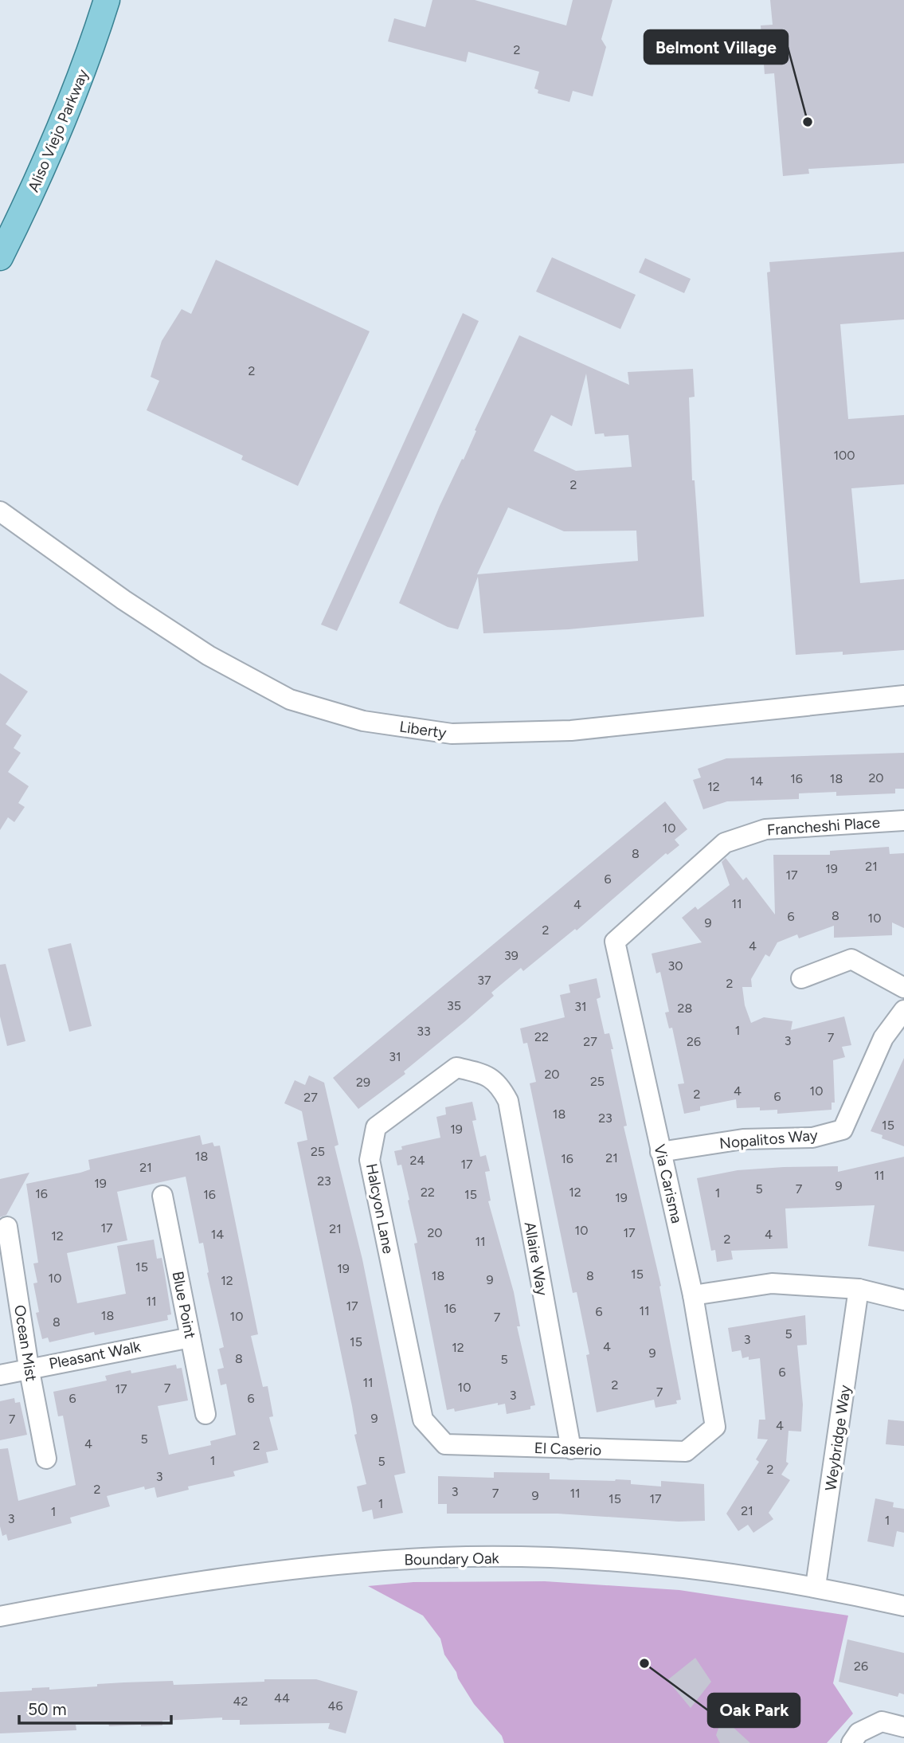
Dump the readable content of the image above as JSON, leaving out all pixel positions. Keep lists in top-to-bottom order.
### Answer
{
  "streets": {
    "main road": ["Aliso Viejo Parkway"],
    "street": [
      "Liberty",
      "Francheshi Place",
      "Nopalitos Way",
      "Via Carisma",
      "Halcyon Lane",
      "Allaire Way",
      "Blue Point",
      "Ocean Mist",
      "Pleasant Walk",
      "Weybridge Way",
      "El Caserio",
      "Boundary Oak"
    ]
  },
  "crossings": [
    ["Francheshi Place", "Via Carisma"],
    ["Nopalitos Way", "Via Carisma"],
    ["Via Carisma", "El Caserio"],
    ["Halcyon Lane", "Allaire Way"],
    ["Halcyon Lane", "El Caserio"],
    ["Allaire Way", "El Caserio"],
    ["Blue Point", "Pleasant Walk"],
    ["Ocean Mist", "Pleasant Walk"],
    ["Weybridge Way", "Boundary Oak"]
  ],
  "places": ["Belmont Village", "Oak Park"],
  "house_numbers": [
    "2",
    "2",
    "100",
    "2",
    "20",
    "16",
    "18",
    "14",
    "12",
    "10",
    "8",
    "21",
    "19",
    "17",
    "6",
    "11",
    "4",
    "8",
    "6",
    "10",
    "9",
    "2",
    "4",
    "39",
    "30",
    "37",
    "2",
    "35",
    "31",
    "28",
    "1",
    "33",
    "22",
    "7",
    "3",
    "27",
    "26",
    "31",
    "20",
    "25",
    "29",
    "4",
    "10",
    "2",
    "6",
    "27",
    "18",
    "23",
    "15",
    "19",
    "25",
    "18",
    "21",
    "16",
    "24",
    "17",
    "21",
    "11",
    "23",
    "19",
    "9",
    "5",
    "7",
    "22",
    "12",
    "1",
    "16",
    "16",
    "15",
    "19",
    "17",
    "21",
    "10",
    "20",
    "17",
    "14",
    "4",
    "12",
    "2",
    "11",
    "15",
    "19",
    "15",
    "18",
    "8",
    "10",
    "9",
    "12",
    "11",
    "17",
    "16",
    "11",
    "6",
    "18",
    "10",
    "7",
    "8",
    "5",
    "3",
    "15",
    "4",
    "12",
    "9",
    "8",
    "5",
    "6",
    "11",
    "2",
    "10",
    "7",
    "17",
    "7",
    "3",
    "6",
    "6",
    "9",
    "7",
    "4",
    "5",
    "4",
    "2",
    "1",
    "5",
    "2",
    "3",
    "2",
    "3",
    "7",
    "11",
    "9",
    "15",
    "17",
    "1",
    "21",
    "1",
    "3",
    "1",
    "26",
    "44",
    "42",
    "46"
  ],
  "scale_bar": "50 m"
}
